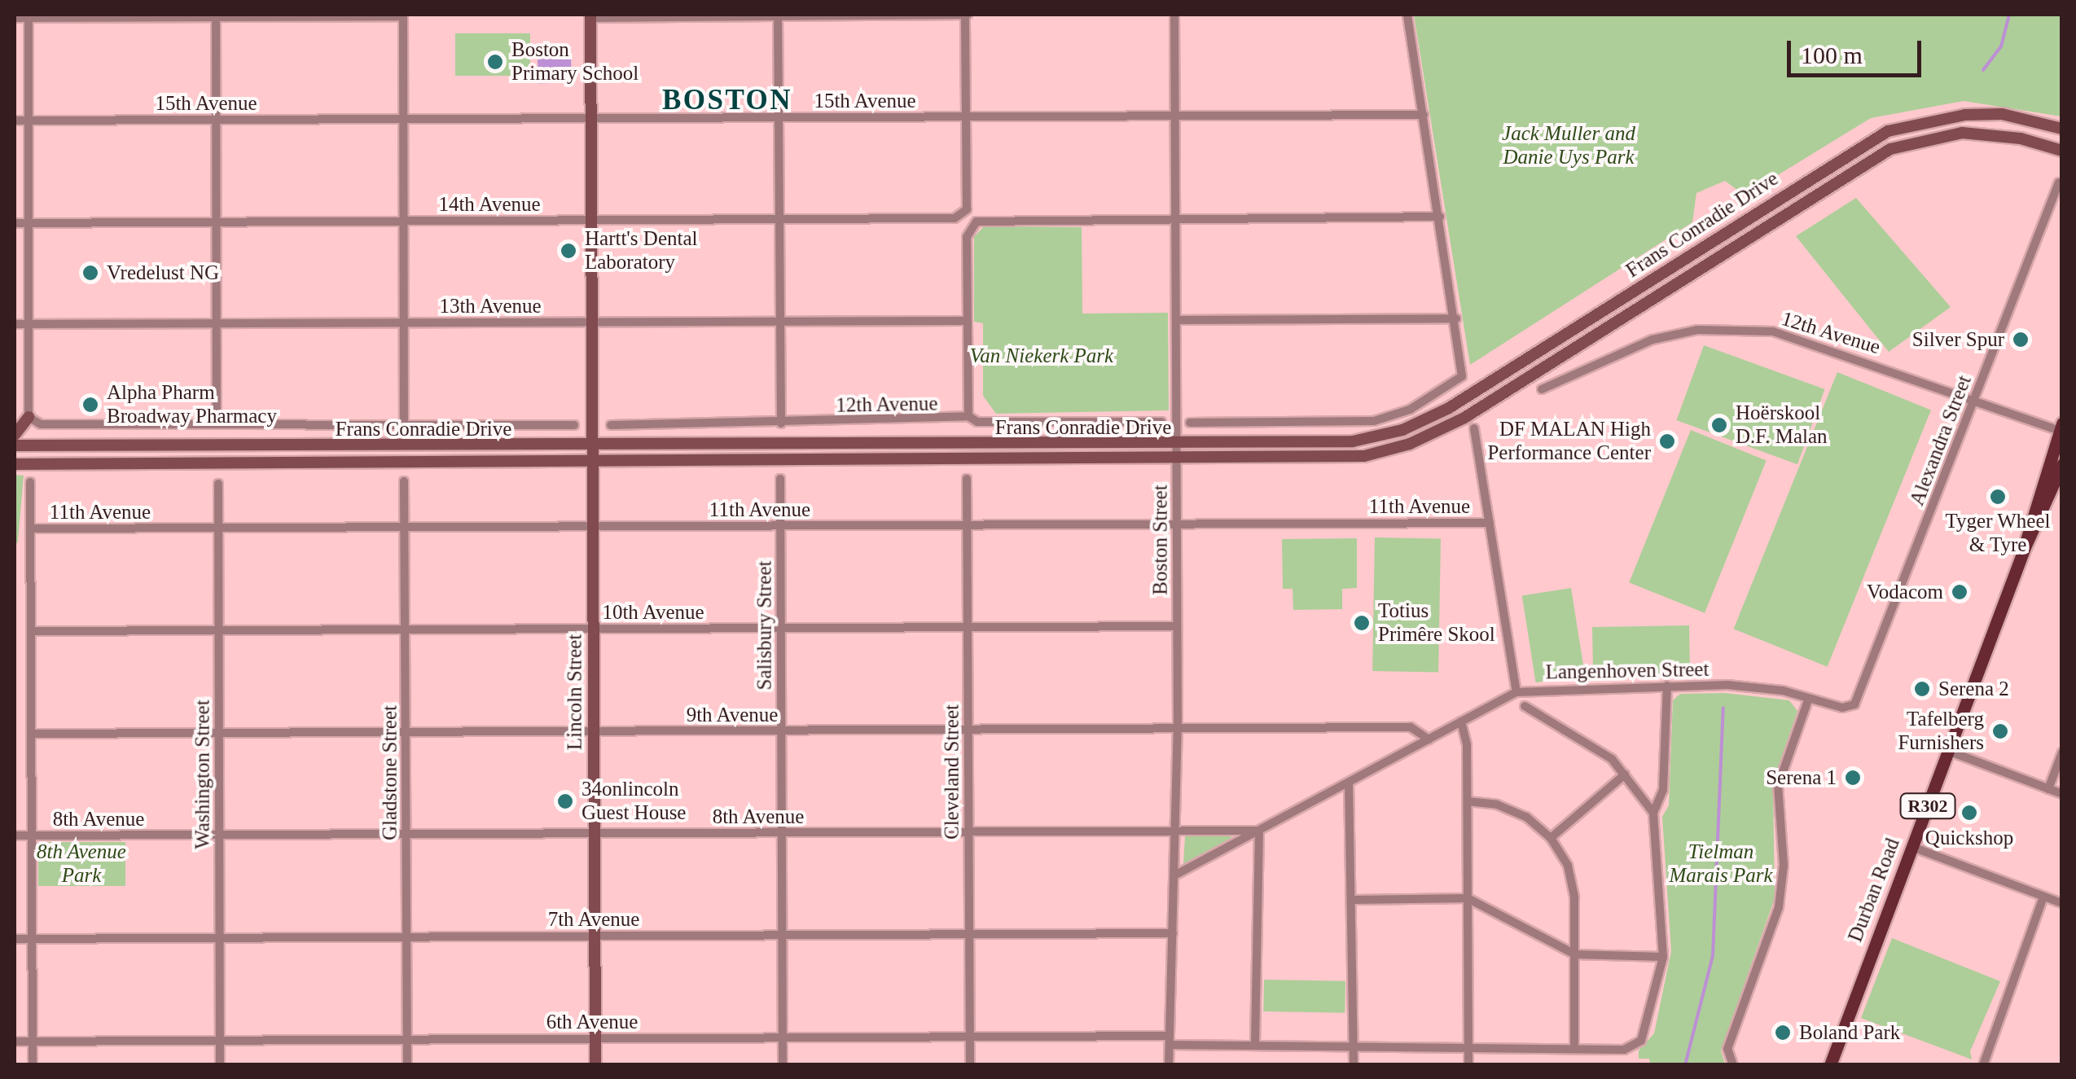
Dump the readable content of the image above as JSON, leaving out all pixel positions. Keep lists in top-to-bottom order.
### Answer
{
  "streets": {
    "main road": [
      "Frans Conradie Drive",
      "Lincoln Street",
      "R302",
      "Durban Road"
    ],
    "street": [
      "15th Avenue",
      "14th Avenue",
      "13th Avenue",
      "12th Avenue",
      "Alexandra Street",
      "11th Avenue",
      "Boston Street",
      "10th Avenue",
      "Salisbury Street",
      "Langenhoven Street",
      "9th Avenue",
      "Cleveland Street",
      "Gladstone Street",
      "Washington Street",
      "8th Avenue",
      "7th Avenue",
      "6th Avenue"
    ]
  },
  "crossings": [
    ["15th Avenue", "14th Avenue"],
    ["15th Avenue", "Boston Street"],
    ["15th Avenue", "Lincoln Street"],
    ["14th Avenue", "Lincoln Street"],
    ["Frans Conradie Drive", "Boston Street"],
    ["Frans Conradie Drive", "Lincoln Street"],
    ["13th Avenue", "Lincoln Street"],
    ["12th Avenue", "Alexandra Street"],
    ["12th Avenue", "Durban Road"],
    ["Alexandra Street", "Langenhoven Street"],
    ["11th Avenue", "Boston Street"],
    ["11th Avenue", "Salisbury Street"],
    ["11th Avenue", "Langenhoven Street"],
    ["11th Avenue", "Lincoln Street"],
    ["11th Avenue", "Cleveland Street"],
    ["11th Avenue", "Gladstone Street"],
    ["11th Avenue", "Washington Street"],
    ["Boston Street", "10th Avenue"],
    ["Boston Street", "9th Avenue"],
    ["Boston Street", "8th Avenue"],
    ["Boston Street", "7th Avenue"],
    ["Boston Street", "6th Avenue"],
    ["10th Avenue", "Salisbury Street"],
    ["10th Avenue", "Lincoln Street"],
    ["10th Avenue", "Cleveland Street"],
    ["10th Avenue", "Gladstone Street"],
    ["10th Avenue", "Washington Street"],
    ["Salisbury Street", "9th Avenue"],
    ["Salisbury Street", "8th Avenue"],
    ["Salisbury Street", "7th Avenue"],
    ["Salisbury Street", "6th Avenue"],
    ["Lincoln Street", "9th Avenue"],
    ["Lincoln Street", "8th Avenue"],
    ["Lincoln Street", "7th Avenue"],
    ["Lincoln Street", "6th Avenue"],
    ["9th Avenue", "Cleveland Street"],
    ["9th Avenue", "Gladstone Street"],
    ["9th Avenue", "Washington Street"],
    ["Cleveland Street", "8th Avenue"],
    ["Cleveland Street", "7th Avenue"],
    ["Cleveland Street", "6th Avenue"],
    ["Gladstone Street", "8th Avenue"],
    ["Gladstone Street", "7th Avenue"],
    ["Gladstone Street", "6th Avenue"],
    ["Washington Street", "8th Avenue"],
    ["Washington Street", "7th Avenue"],
    ["Washington Street", "6th Avenue"]
  ],
  "districts": ["BOSTON"],
  "parks": [
    "Jack Muller and Danie Uys Park",
    "Van Niekerk Park",
    "8th Avenue Park",
    "Tielman Marais Park"
  ],
  "places": [
    "Boston Primary School",
    "Hartt's Dental Laboratory",
    "Vredelust NG",
    "Silver Spur",
    "Alpha Pharm Broadway Pharmacy",
    "Hoërskool D.F. Malan",
    "DF MALAN High Performance Center",
    "Tyger Wheel & Tyre",
    "Vodacom",
    "Totius Primêre Skool",
    "Serena 2",
    "Tafelberg Furnishers",
    "Serena 1",
    "34onlincoln Guest House",
    "Quickshop",
    "Boland Park"
  ],
  "scale_bar": "100 m"
}
